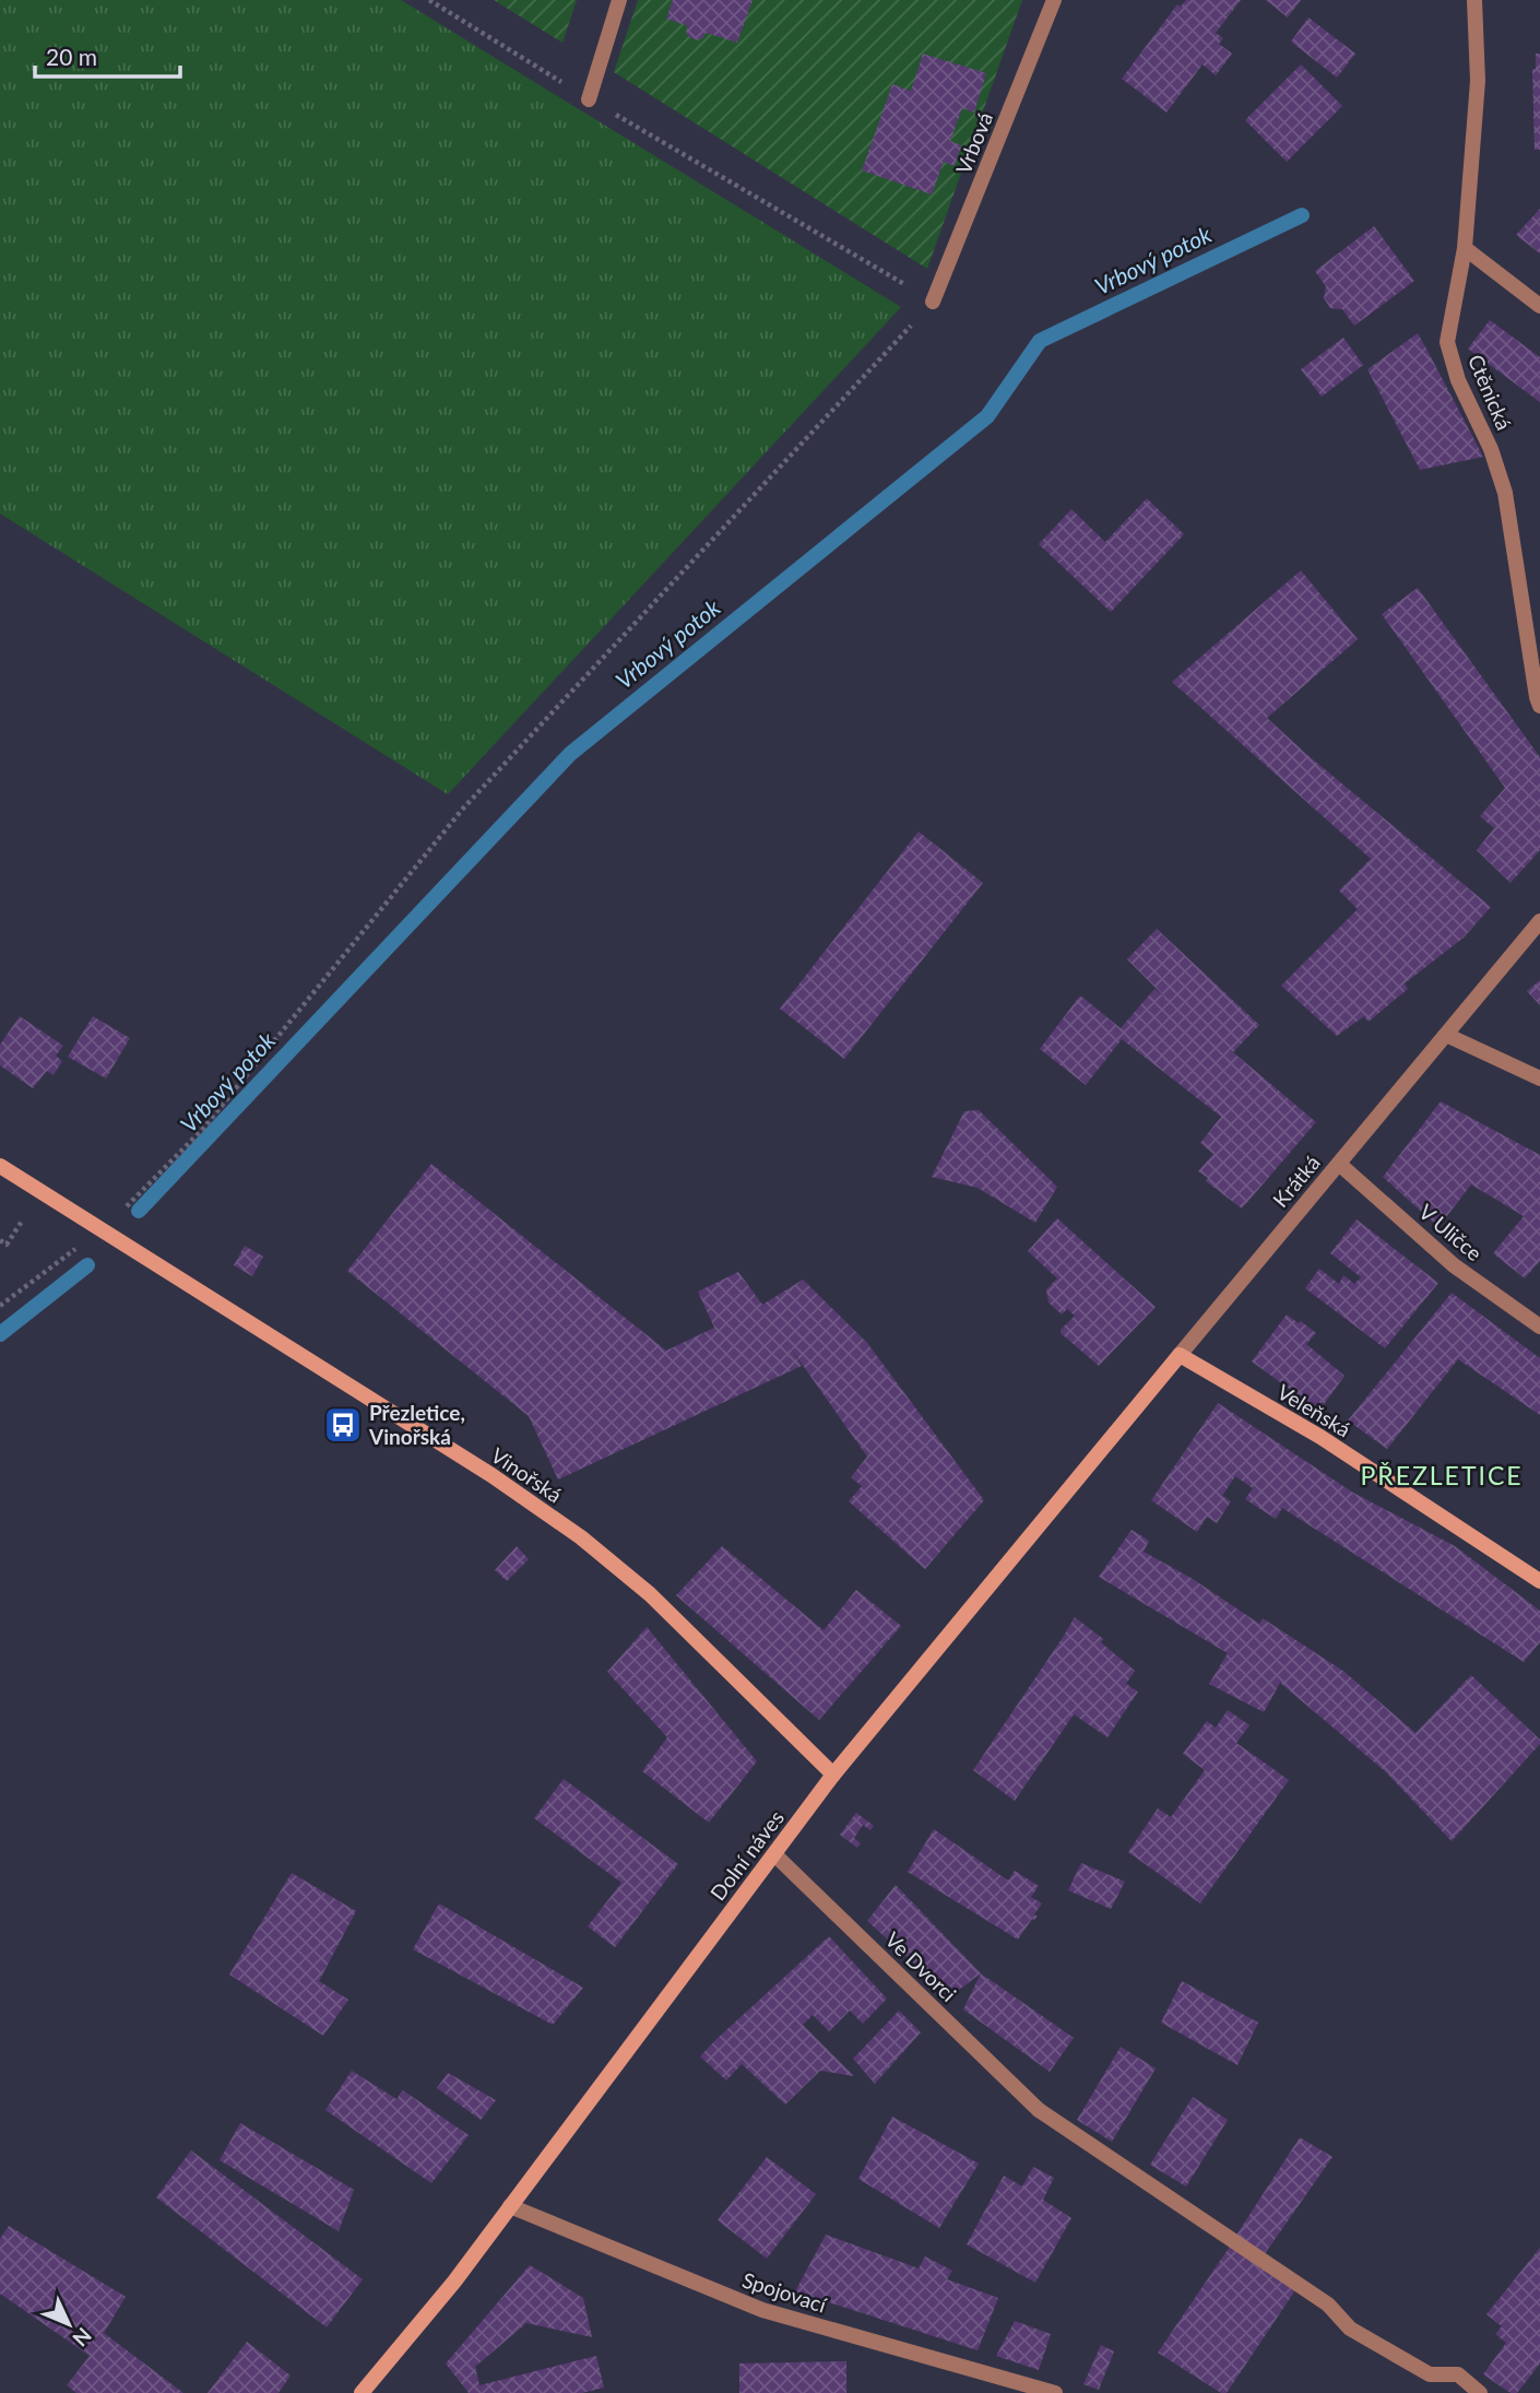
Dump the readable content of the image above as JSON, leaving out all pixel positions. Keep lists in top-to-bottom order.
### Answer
{
  "streets": {
    "street": [
      "Vrbová",
      "Ctěnická",
      "Krátká",
      "V Uličce",
      "Veleňská",
      "Vinořská",
      "Dolní náves",
      "Ve Dvorci",
      "Spojovací"
    ]
  },
  "crossings": [
    ["Krátká", "V Uličce"],
    ["Krátká", "Veleňská"],
    ["Krátká", "Dolní náves"],
    ["Veleňská", "Dolní náves"],
    ["Vinořská", "Dolní náves"],
    ["Dolní náves", "Ve Dvorci"],
    ["Dolní náves", "Spojovací"]
  ],
  "districts": ["PŘEZLETICE"],
  "water": ["Vrbový potok"],
  "places": {
    "bus stop": ["Přezletice, Vinořská"]
  },
  "scale_bar": "20 m",
  "north": "bottom right"
}
